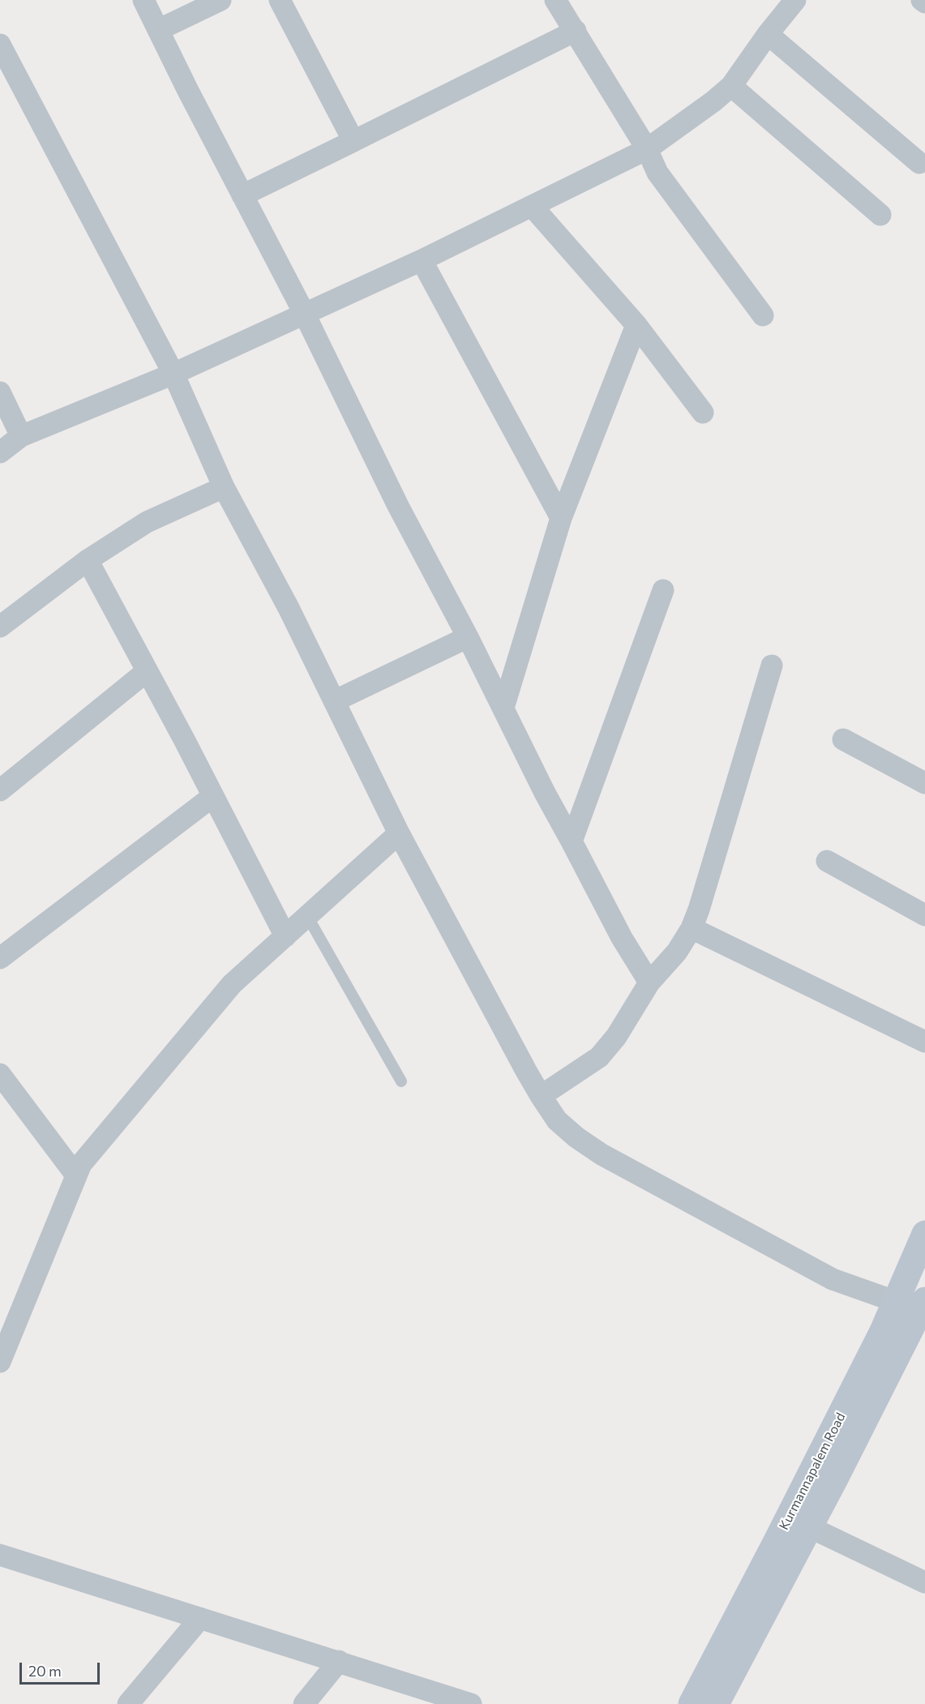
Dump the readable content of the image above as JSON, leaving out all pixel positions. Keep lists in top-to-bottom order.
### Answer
{
  "streets": {
    "main road": ["Kurmannapalem Road"]
  },
  "scale_bar": "20 m"
}
